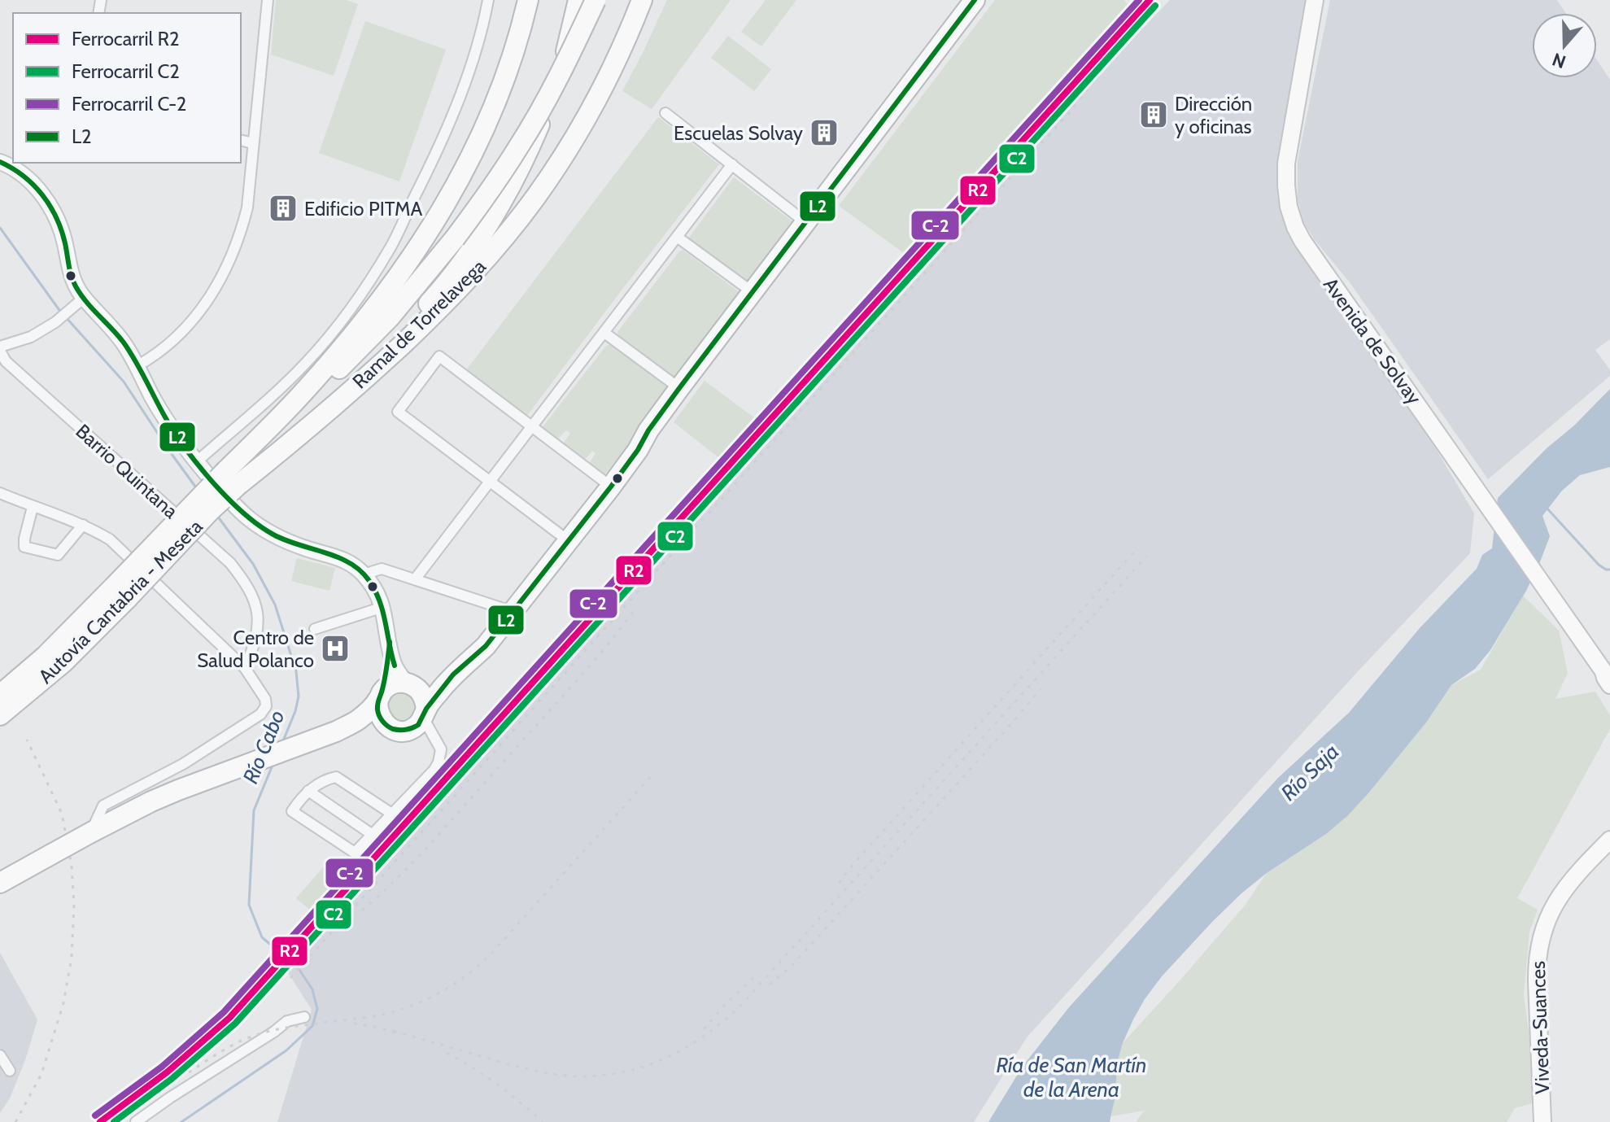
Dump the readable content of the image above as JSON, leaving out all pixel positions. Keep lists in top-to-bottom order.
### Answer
{
  "streets": {
    "highway": ["Ramal de Torrelavega", "Autovía Cantabria - Meseta"],
    "main road": ["Avenida de Solvay", "Viveda-Suances"],
    "street": ["Barrio Quintana"]
  },
  "crossings": [
    ["Ramal de Torrelavega", "Autovía Cantabria - Meseta"]
  ],
  "water": ["Río Cabo", "Río Saja", "Ría de San Martín de la Arena"],
  "places": {
    "building": ["Dirección y oficinas", "Escuelas Solvay", "Edificio PITMA"],
    "hospital": ["Centro de Salud Polanco"]
  },
  "lines": [
    "rail line R2",
    "rail line C-2",
    "transit line L2",
    "rail line C2"
  ],
  "legend": [
    "Ferrocarril R2",
    "Ferrocarril C2",
    "Ferrocarril C-2",
    "L2"
  ],
  "north": "bottom"
}
